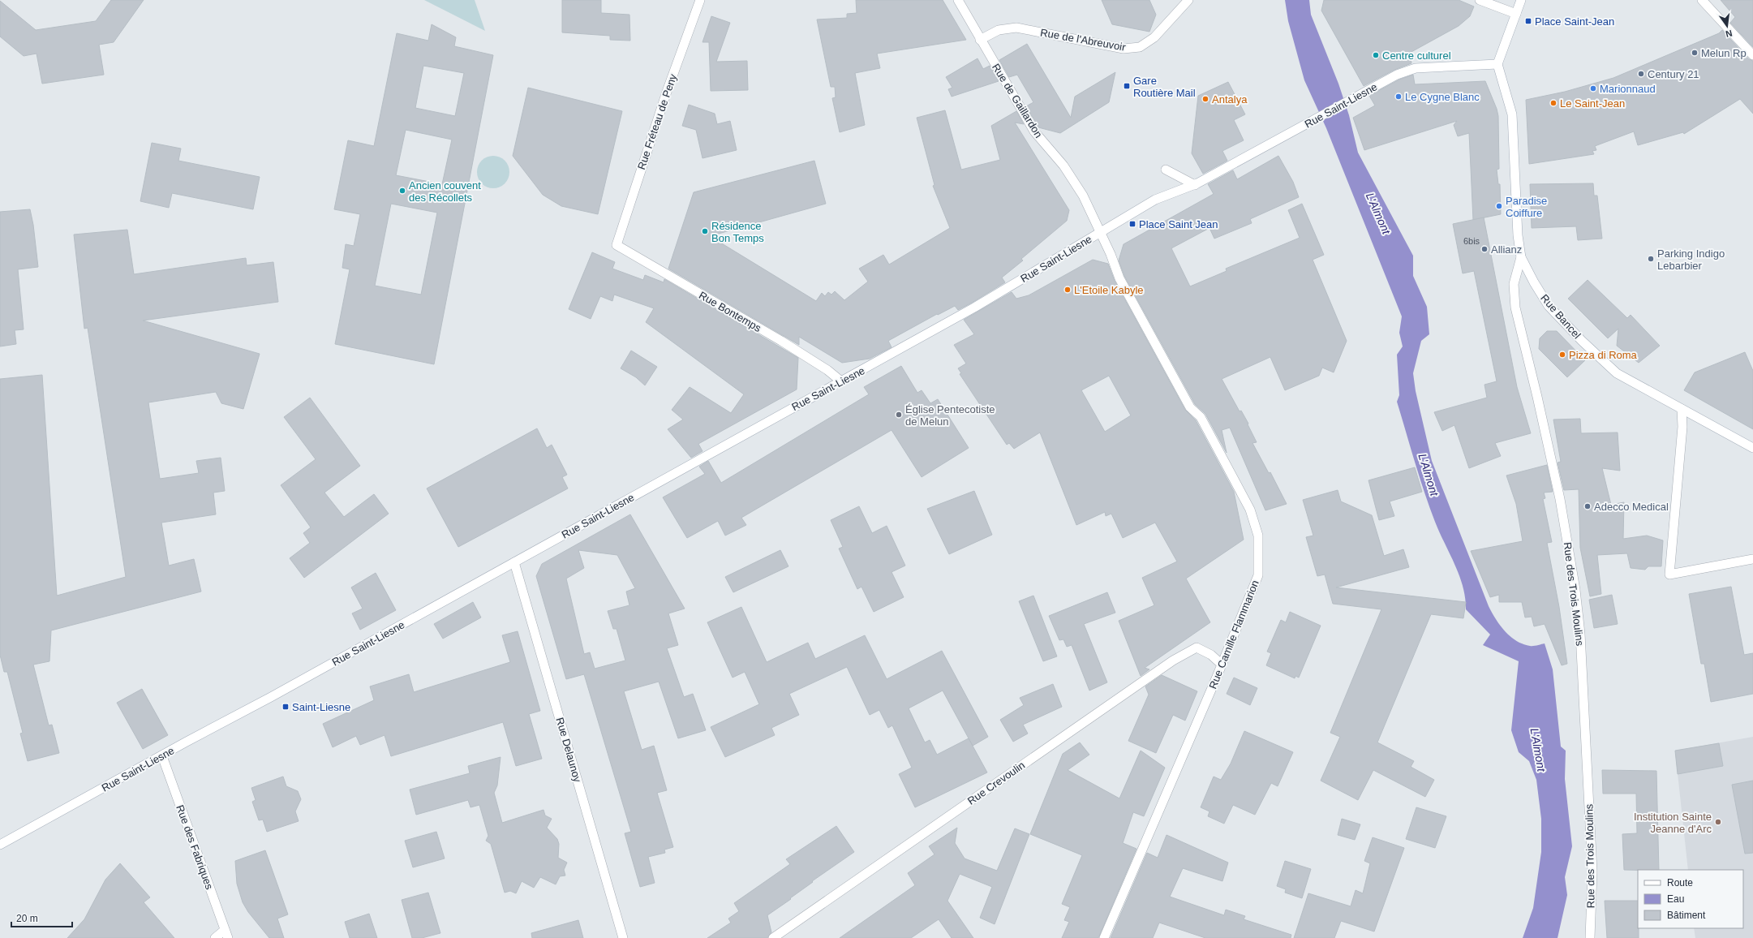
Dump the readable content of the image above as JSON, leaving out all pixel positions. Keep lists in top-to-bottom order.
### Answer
{
  "streets": {
    "street": [
      "Rue de l'Abreuvoir",
      "Rue de Gaillardon",
      "Rue Saint-Liesne",
      "Rue Fréteau de Peny",
      "Rue Bontemps",
      "Rue Bancel",
      "Rue des Trois Moulins",
      "Rue Camille Flammarion",
      "Rue Delaunoy",
      "Rue Crevoulin",
      "Rue des Fabriques"
    ]
  },
  "crossings": [
    ["Rue de l'Abreuvoir", "Rue de Gaillardon"],
    ["Rue de Gaillardon", "Rue Saint-Liesne"],
    ["Rue de Gaillardon", "Rue Camille Flammarion"],
    ["Rue Saint-Liesne", "Rue Bontemps"],
    ["Rue Saint-Liesne", "Rue Bancel"],
    ["Rue Saint-Liesne", "Rue Camille Flammarion"],
    ["Rue Saint-Liesne", "Rue Delaunoy"],
    ["Rue Saint-Liesne", "Rue des Fabriques"],
    ["Rue Fréteau de Peny", "Rue Bontemps"],
    ["Rue Bancel", "Rue des Trois Moulins"],
    ["Rue Camille Flammarion", "Rue Crevoulin"]
  ],
  "water": ["L'Almont"],
  "places": {
    "transit": [
      "Place Saint-Jean",
      "Gare Routière Mail",
      "Place Saint Jean",
      "Saint-Liesne"
    ],
    "other": [
      "Melun Rp",
      "Centre culturel",
      "Century 21",
      "Marionnaud",
      "Le Cygne Blanc",
      "Antalya",
      "Le Saint-Jean",
      "Ancien couvent des Récollets",
      "Paradise Coiffure",
      "Résidence Bon Temps",
      "Allianz",
      "Parking Indigo Lebarbier",
      "L'Etoile Kabyle",
      "Pizza di Roma",
      "Église Pentecotiste de Melun",
      "Adecco Medical",
      "Institution Sainte Jeanne d'Arc"
    ]
  },
  "house_numbers": ["6bis"],
  "legend": ["Route", "Eau", "Bâtiment"],
  "scale_bar": "20 m",
  "north": "bottom"
}
